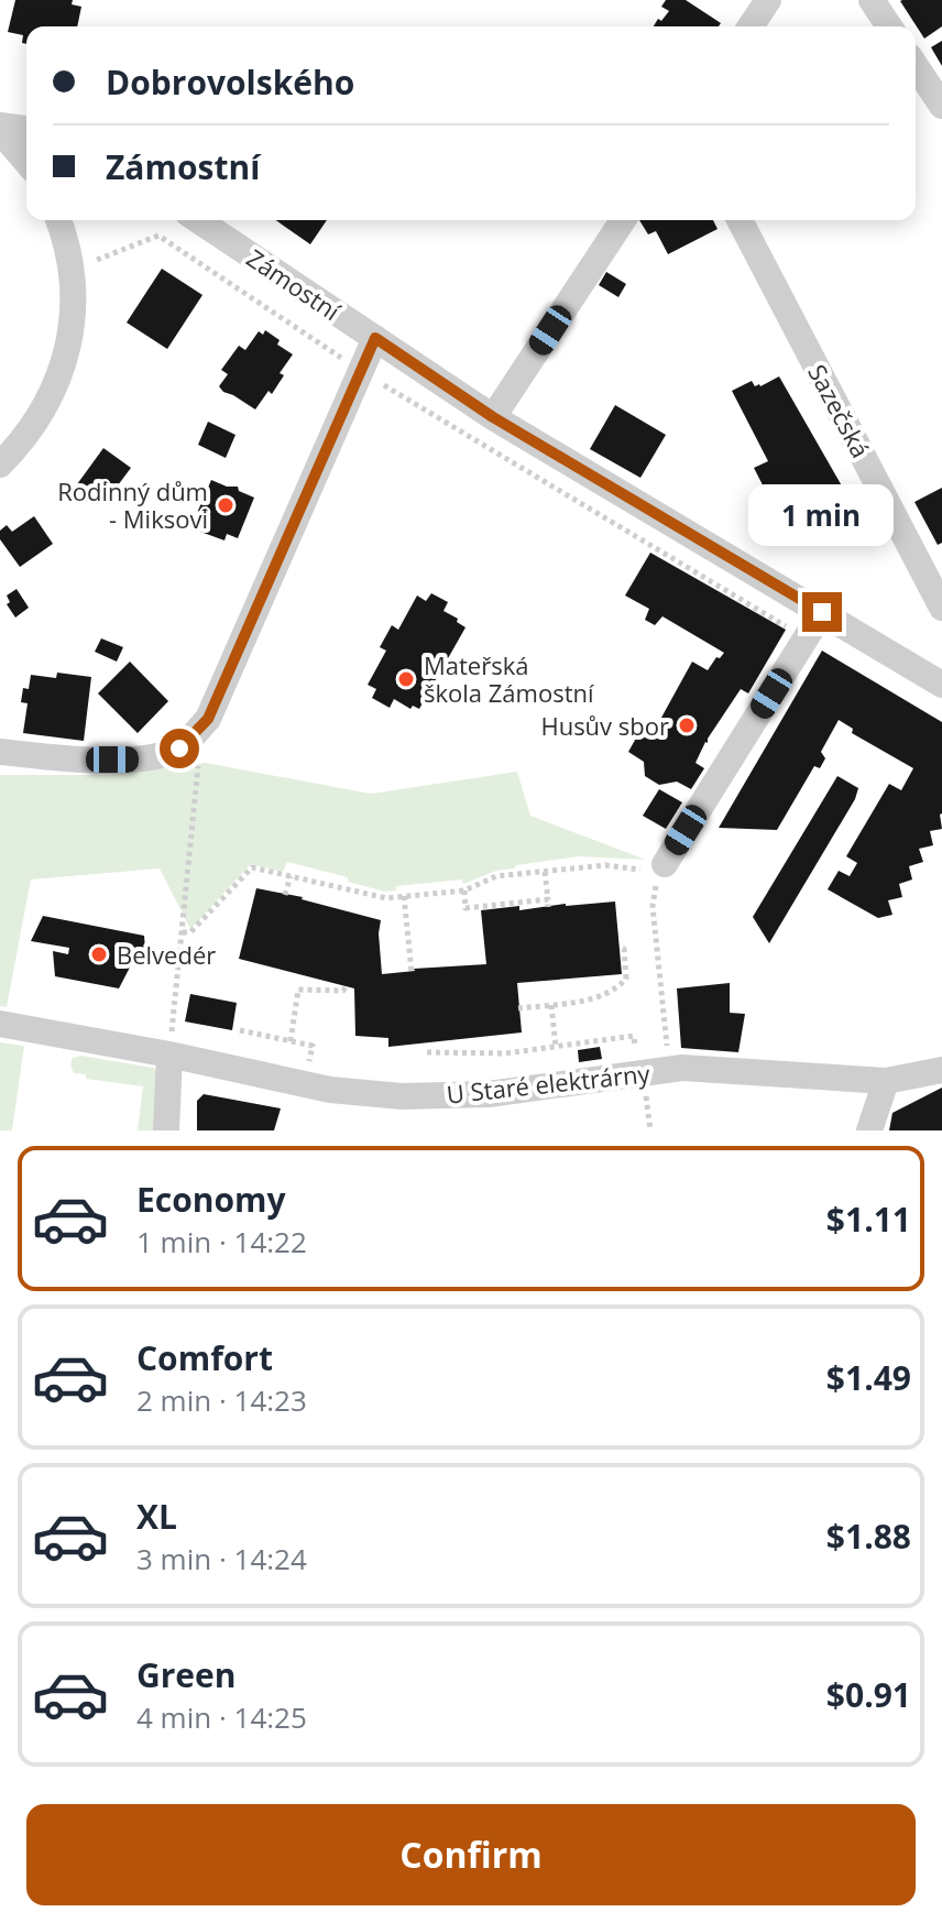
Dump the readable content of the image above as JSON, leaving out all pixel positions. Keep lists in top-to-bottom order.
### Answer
{
  "streets": {
    "street": ["Zámostní", "Sazečská", "U Staré elektrárny"]
  },
  "places": [
    "Rodinný dům - Miksovi",
    "Mateřská škola Zámostní",
    "Husův sbor",
    "Belvedér"
  ],
  "page": {
    "banner": ["Dobrovolského", "Zámostní"],
    "bubble": "1 min",
    "list": [
      {
        "name": "Economy",
        "note": "1 min · 14:22",
        "value": "$1.11"
      },
      {
        "name": "Comfort",
        "note": "2 min · 14:23",
        "value": "$1.49"
      },
      {
        "name": "XL",
        "note": "3 min · 14:24",
        "value": "$1.88"
      },
      {
        "name": "Green",
        "note": "4 min · 14:25",
        "value": "$0.91"
      }
    ],
    "buttons": "Confirm"
  }
}
